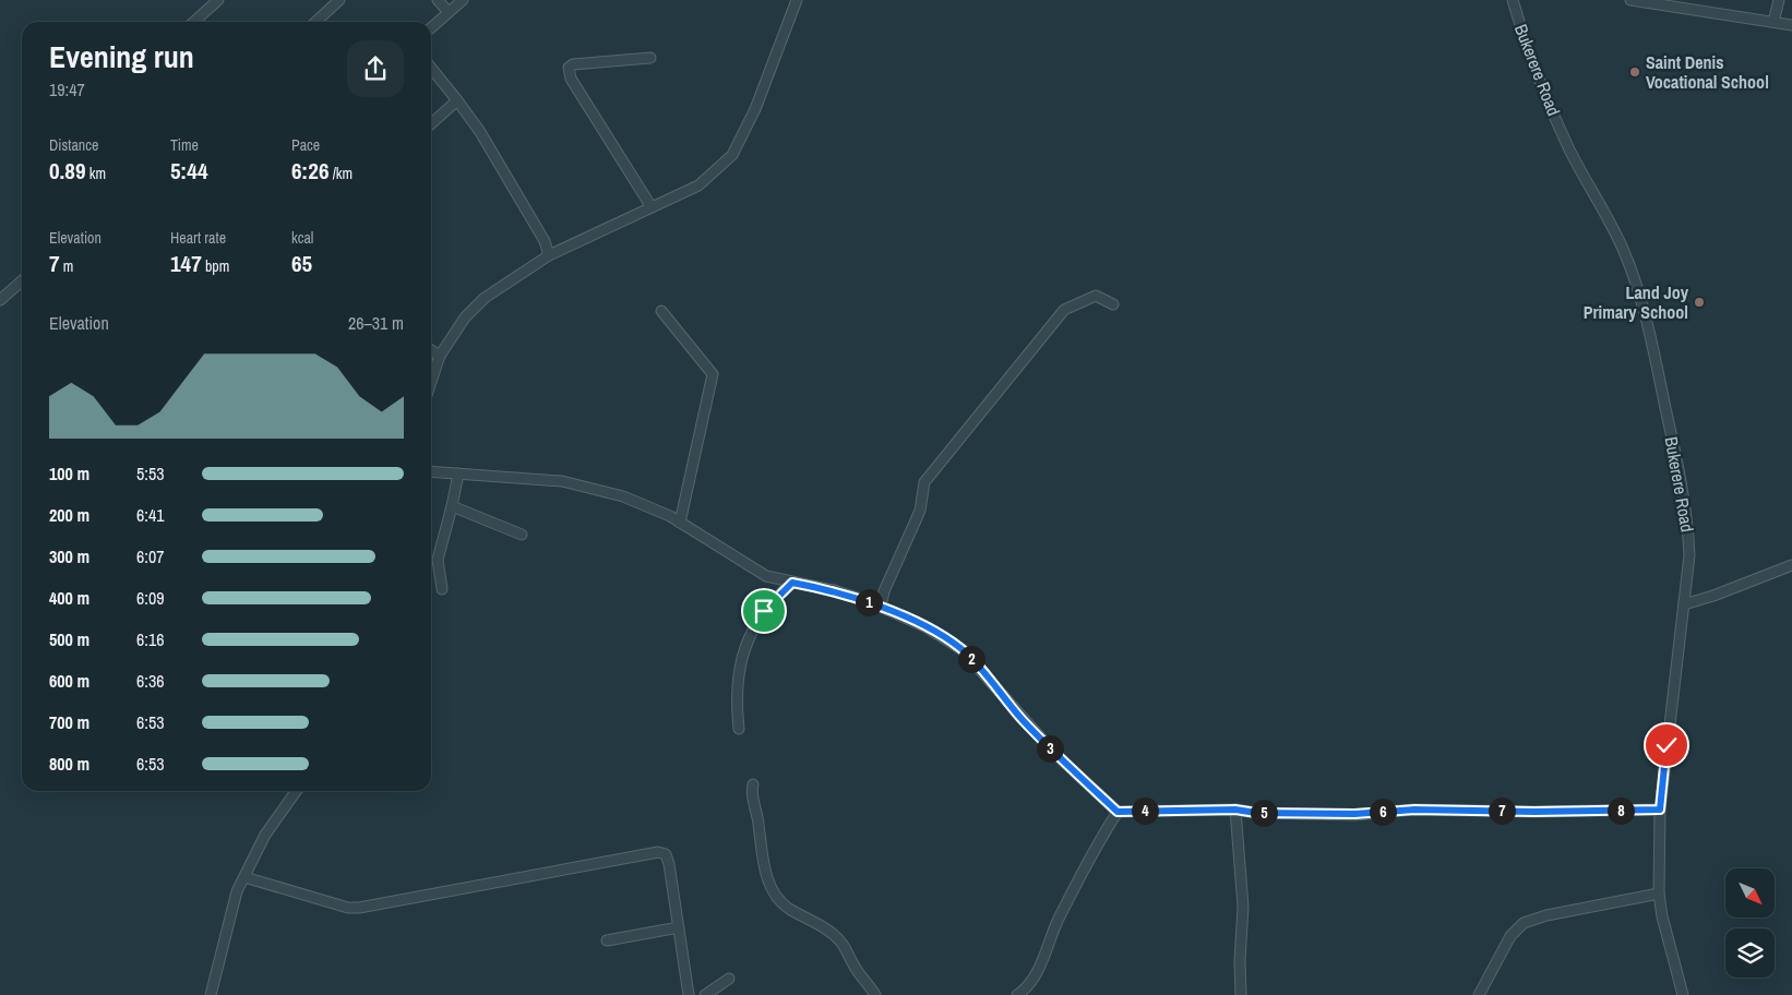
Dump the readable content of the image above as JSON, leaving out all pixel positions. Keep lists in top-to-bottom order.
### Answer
{
  "streets": {
    "street": ["Bukerere Road"]
  },
  "places": ["Saint Denis Vocational School", "Land Joy Primary School"],
  "north": "bottom right",
  "page": {
    "heading": ["Evening run", "19:47"],
    "stats": [
      ["Distance", "0.89 km"],
      ["Time", "5:44"],
      ["Pace", "6:26 /km"],
      ["Elevation", "7 m"],
      ["Heart rate", "147 bpm"],
      ["kcal", "65"]
    ],
    "chart": ["Elevation", "26–31 m"],
    "list": [
      {
        "name": "100 m",
        "note": "5:53"
      },
      {
        "name": "200 m",
        "note": "6:41"
      },
      {
        "name": "300 m",
        "note": "6:07"
      },
      {
        "name": "400 m",
        "note": "6:09"
      },
      {
        "name": "500 m",
        "note": "6:16"
      },
      {
        "name": "600 m",
        "note": "6:36"
      },
      {
        "name": "700 m",
        "note": "6:53"
      },
      {
        "name": "800 m",
        "note": "6:53"
      }
    ],
    "pins": [
      "1",
      "2",
      "3",
      "4",
      "7",
      "8",
      "6",
      "5"
    ]
  }
}
